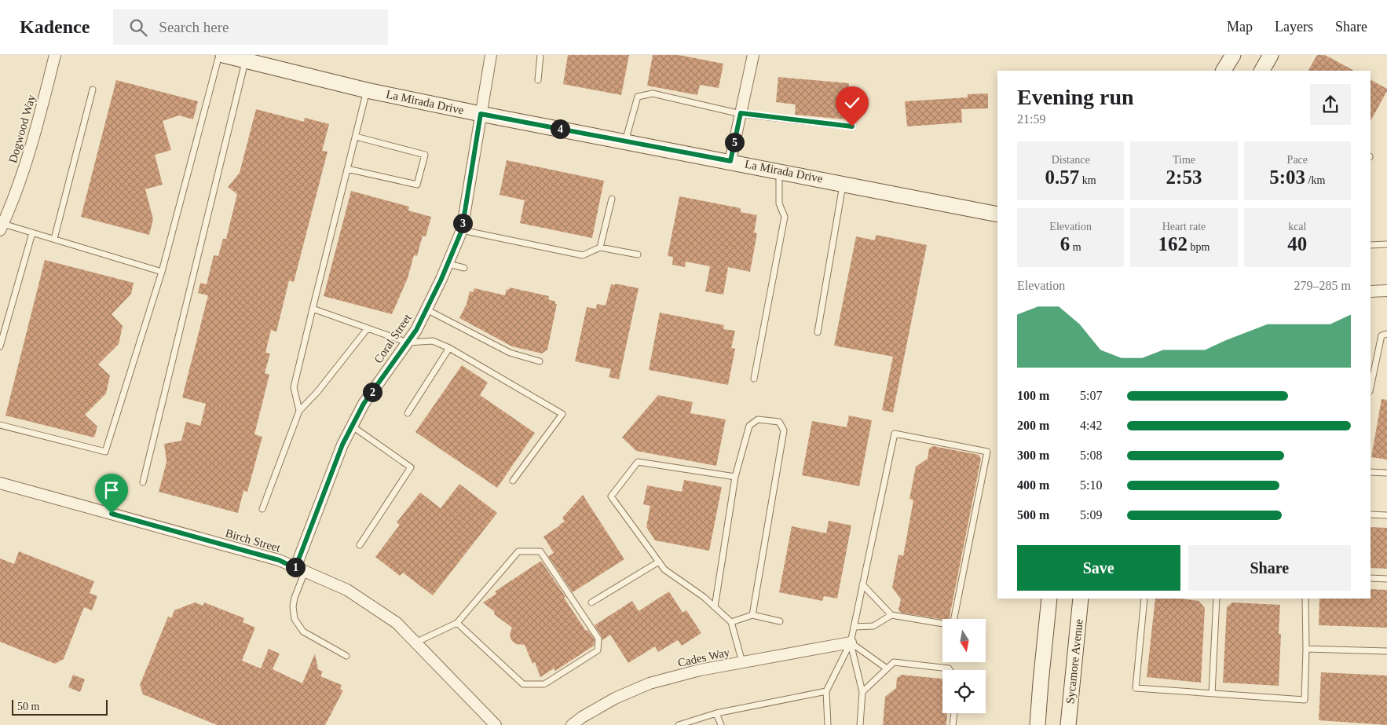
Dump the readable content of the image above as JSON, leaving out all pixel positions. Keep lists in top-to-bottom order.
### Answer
{
  "streets": {
    "main road": ["La Mirada Drive", "Sycamore Avenue"],
    "street": [
      "Dogwood Way",
      "Coral Street",
      "Birch Street",
      "Cades Way"
    ]
  },
  "crossings": [
    ["La Mirada Drive", "Coral Street"],
    ["Coral Street", "Birch Street"]
  ],
  "scale_bar": "50 m",
  "north": "bottom",
  "page": {
    "header": "Kadence",
    "search": "Search here",
    "nav": ["Map", "Layers", "Share"],
    "heading": ["Evening run", "21:59"],
    "pins": [
      "4",
      "5",
      "3",
      "2",
      "1"
    ],
    "stats": [
      ["Distance", "0.57 km"],
      ["Time", "2:53"],
      ["Pace", "5:03 /km"],
      ["Elevation", "6 m"],
      ["Heart rate", "162 bpm"],
      ["kcal", "40"]
    ],
    "chart": ["Elevation", "279–285 m"],
    "list": [
      {
        "name": "100 m",
        "note": "5:07"
      },
      {
        "name": "200 m",
        "note": "4:42"
      },
      {
        "name": "300 m",
        "note": "5:08"
      },
      {
        "name": "400 m",
        "note": "5:10"
      },
      {
        "name": "500 m",
        "note": "5:09"
      }
    ],
    "buttons": ["Save", "Share"],
    "scale": "50 m"
  }
}
